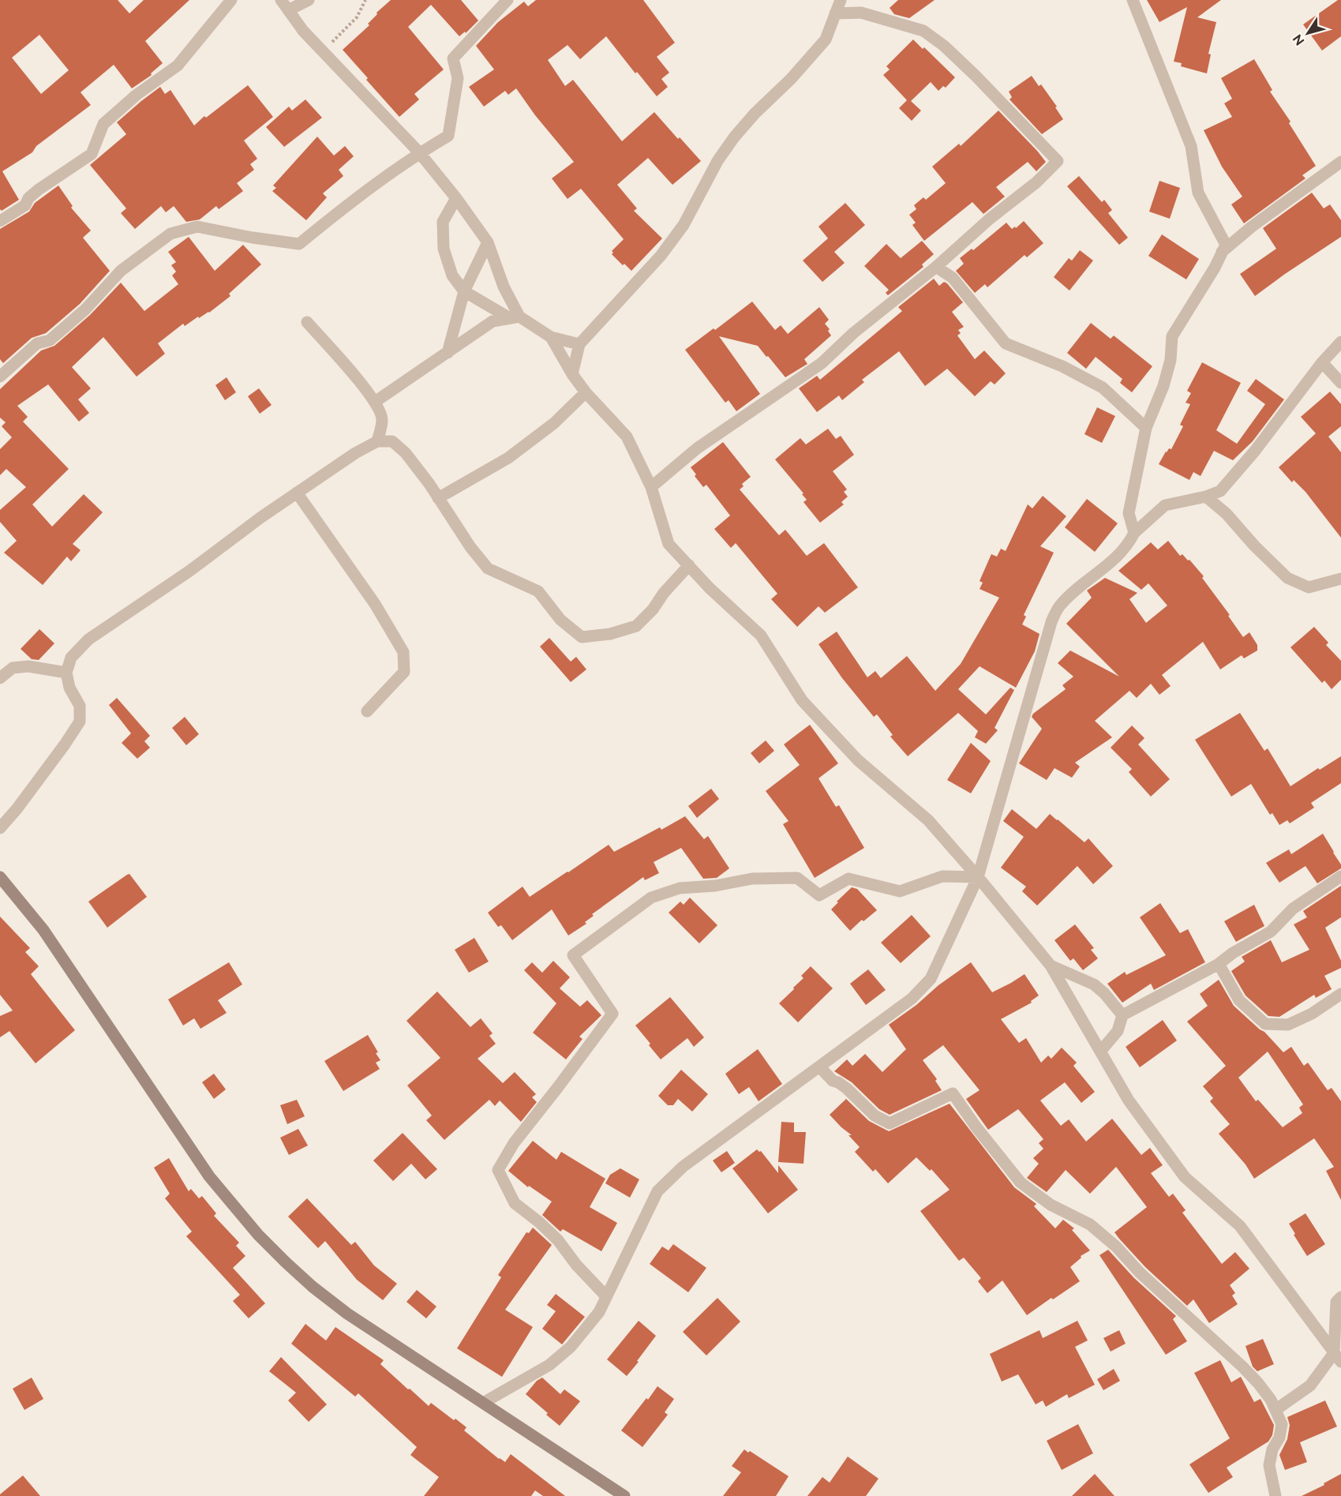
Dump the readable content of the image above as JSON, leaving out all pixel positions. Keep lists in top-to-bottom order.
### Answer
{
  "north": "bottom left"
}
